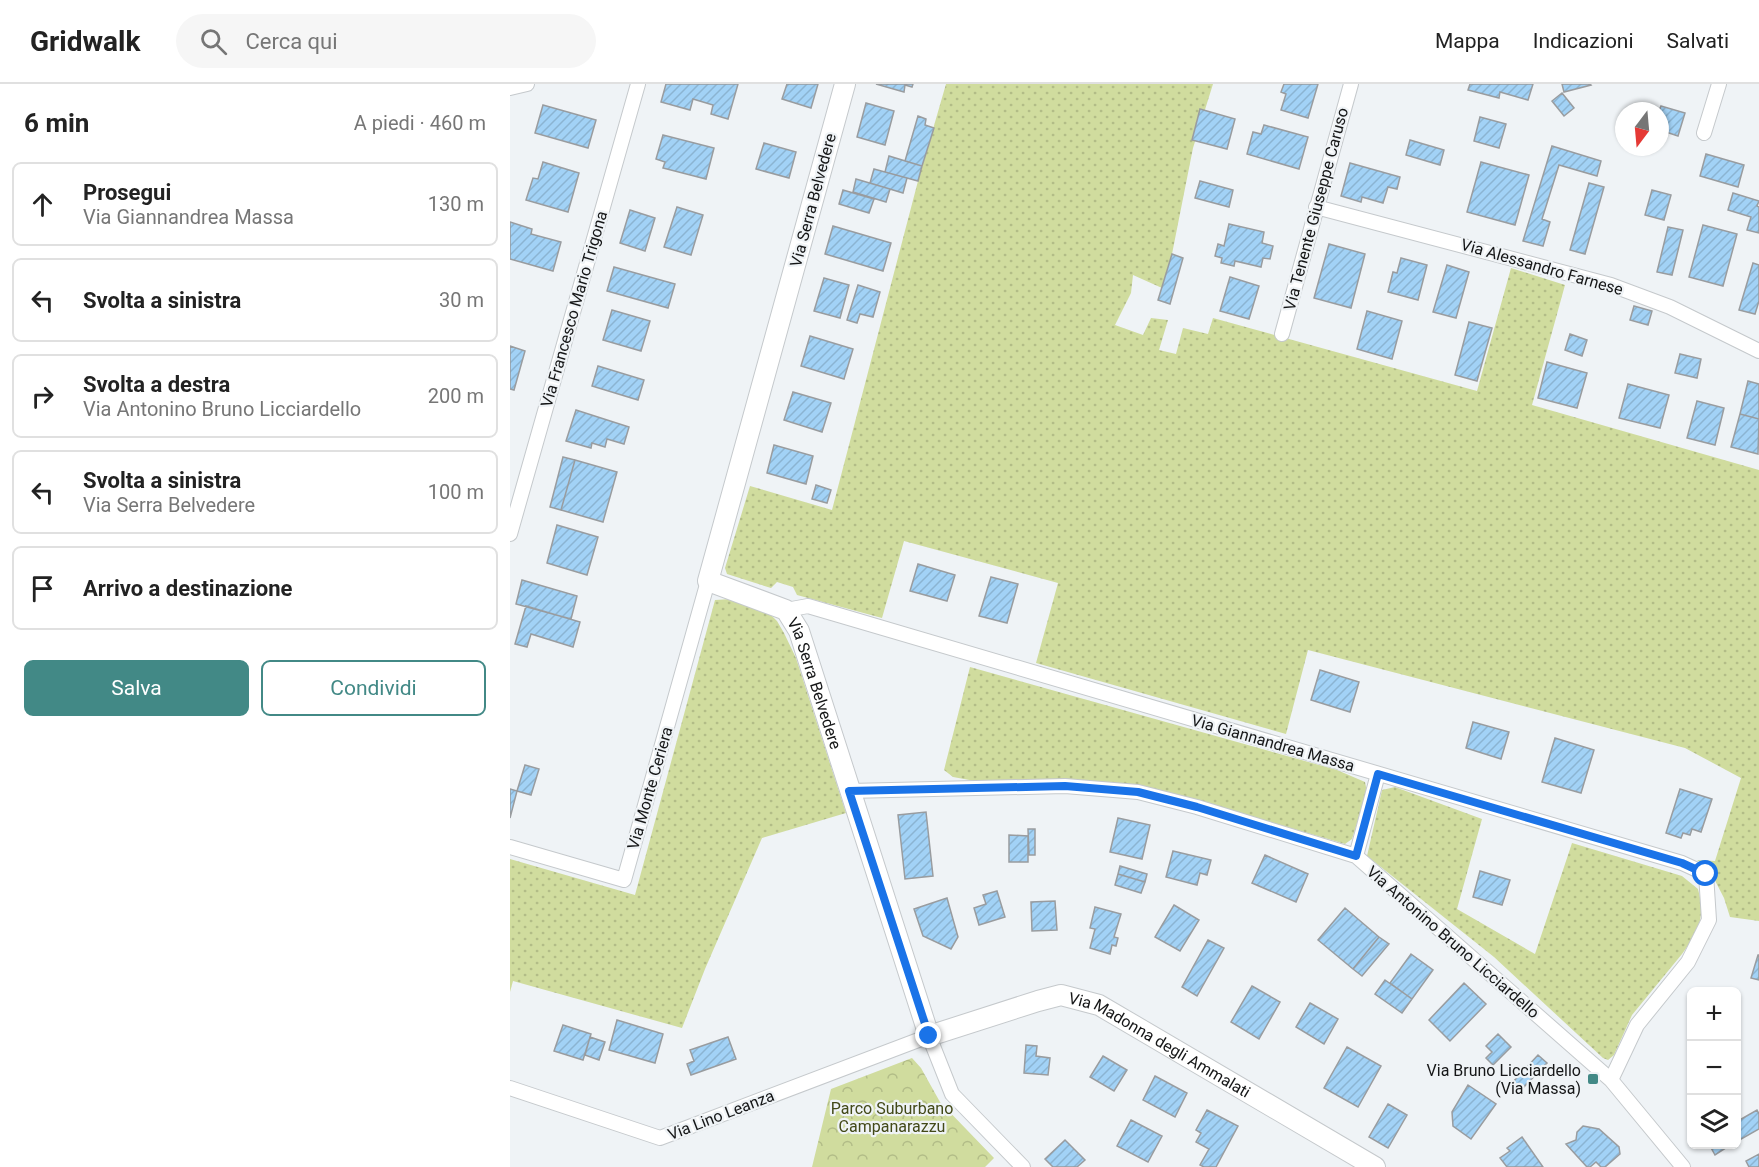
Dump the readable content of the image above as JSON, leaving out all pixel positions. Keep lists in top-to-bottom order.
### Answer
{
  "streets": {
    "street": [
      "Via Serra Belvedere",
      "Via Tenente Giuseppe Caruso",
      "Via Alessandro Farnese",
      "Via Francesco Mario Trigona",
      "Via Giannandrea Massa",
      "Via Monte Ceriera",
      "Via Antonino Bruno Licciardello",
      "Via Madonna degli Ammalati",
      "Via Lino Leanza"
    ]
  },
  "crossings": [
    ["Via Serra Belvedere", "Via Giannandrea Massa"],
    ["Via Serra Belvedere", "Via Monte Ceriera"],
    ["Via Serra Belvedere", "Via Antonino Bruno Licciardello"],
    ["Via Serra Belvedere", "Via Madonna degli Ammalati"],
    ["Via Serra Belvedere", "Via Lino Leanza"],
    ["Via Tenente Giuseppe Caruso", "Via Alessandro Farnese"],
    ["Via Giannandrea Massa", "Via Antonino Bruno Licciardello"],
    ["Via Madonna degli Ammalati", "Via Lino Leanza"]
  ],
  "parks": ["Parco Suburbano Campanarazzu"],
  "places": {
    "transit": ["Via Bruno Licciardello (Via Massa)"]
  },
  "north": "bottom",
  "page": {
    "header": "Gridwalk",
    "search": "Cerca qui",
    "nav": ["Mappa", "Indicazioni", "Salvati"],
    "heading": ["6 min", "A piedi · 460 m"],
    "list": [
      ["Prosegui", "Via Giannandrea Massa", "130 m"],
      ["Svolta a sinistra", "30 m"],
      ["Svolta a destra", "Via Antonino Bruno Licciardello", "200 m"],
      ["Svolta a sinistra", "Via Serra Belvedere", "100 m"],
      "Arrivo a destinazione"
    ],
    "buttons": ["Salva", "Condividi"],
    "map_buttons": ["+", "−"]
  }
}
